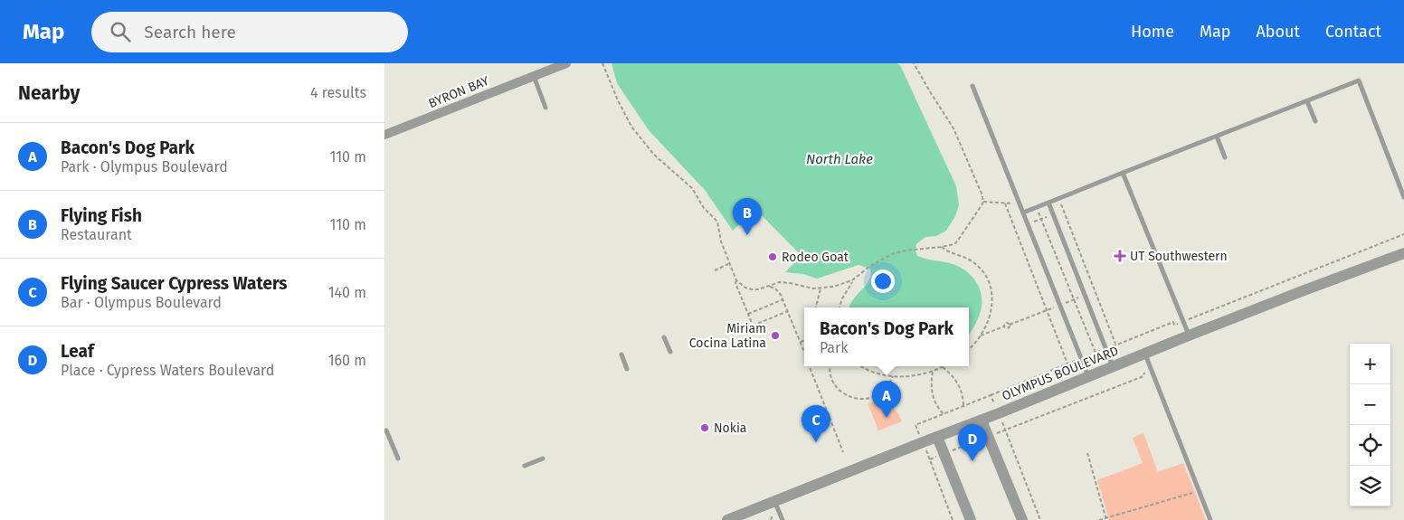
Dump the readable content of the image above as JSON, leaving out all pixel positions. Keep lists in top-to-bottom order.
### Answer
{
  "streets": {
    "street": ["BYRON BAY", "OLYMPUS BOULEVARD"]
  },
  "water": ["North Lake"],
  "places": {
    "health": ["UT Southwestern"],
    "other": ["Rodeo Goat", "Miriam Cocina Latina", "Nokia"]
  },
  "page": {
    "header": "Map",
    "search": "Search here",
    "nav": [
      "Home",
      "Map",
      "About",
      "Contact"
    ],
    "heading": ["Nearby", "4 results"],
    "list": [
      {
        "mark": "A",
        "name": "Bacon's Dog Park",
        "note": "Park · Olympus Boulevard",
        "value": "110 m"
      },
      {
        "mark": "B",
        "name": "Flying Fish",
        "note": "Restaurant",
        "value": "110 m"
      },
      {
        "mark": "C",
        "name": "Flying Saucer Cypress Waters",
        "note": "Bar · Olympus Boulevard",
        "value": "140 m"
      },
      {
        "mark": "D",
        "name": "Leaf",
        "note": "Place · Cypress Waters Boulevard",
        "value": "160 m"
      }
    ],
    "pins": [
      "B",
      "A",
      "C",
      "D"
    ],
    "popup": ["Bacon's Dog Park", "Park"],
    "map_buttons": ["+", "−"]
  }
}
